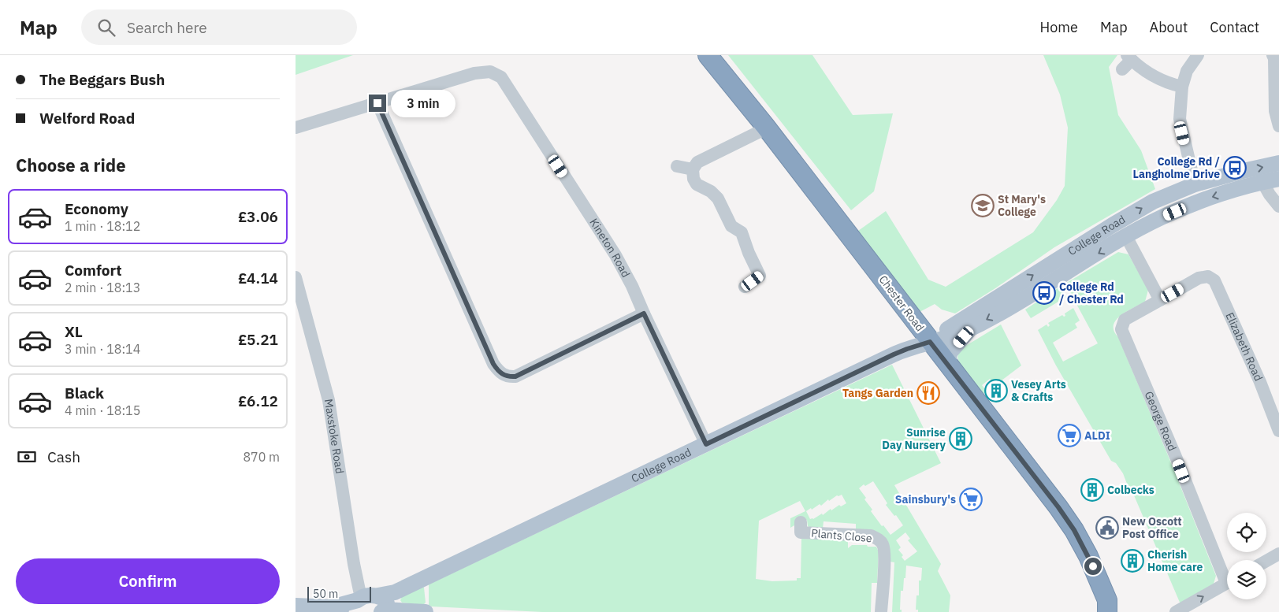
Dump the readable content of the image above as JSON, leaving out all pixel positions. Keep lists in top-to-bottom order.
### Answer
{
  "streets": {
    "highway": ["Chester Road"],
    "main road": ["College Road"],
    "street": [
      "Kineton Road",
      "Elizabeth Road",
      "George Road",
      "Maxstoke Road",
      "Plants Close"
    ]
  },
  "crossings": [
    ["College Road", "Kineton Road"],
    ["College Road", "Chester Road"],
    ["Elizabeth Road", "George Road"]
  ],
  "places": {
    "bus stop": ["College Rd / Langholme Drive", "College Rd / Chester Rd"],
    "school or university": ["St Mary's College"],
    "building": [
      "Vesey Arts & Crafts",
      "Sunrise Day Nursery",
      "Colbecks",
      "Cherish Home care"
    ],
    "restaurant": ["Tangs Garden"],
    "supermarket": ["ALDI", "Sainsbury's"],
    "public building": ["New Oscott Post Office"]
  },
  "scale_bar": "50 m",
  "page": {
    "header": "Map",
    "search": "Search here",
    "nav": [
      "Home",
      "Map",
      "About",
      "Contact"
    ],
    "banner": ["The Beggars Bush", "Welford Road"],
    "bubble": "3 min",
    "heading": "Choose a ride",
    "list": [
      {
        "name": "Economy",
        "note": "1 min · 18:12",
        "value": "£3.06"
      },
      {
        "name": "Comfort",
        "note": "2 min · 18:13",
        "value": "£4.14"
      },
      {
        "name": "XL",
        "note": "3 min · 18:14",
        "value": "£5.21"
      },
      {
        "name": "Black",
        "note": "4 min · 18:15",
        "value": "£6.12"
      }
    ],
    "pay": ["Cash", "870 m"],
    "buttons": "Confirm",
    "scale": "50 m"
  }
}
